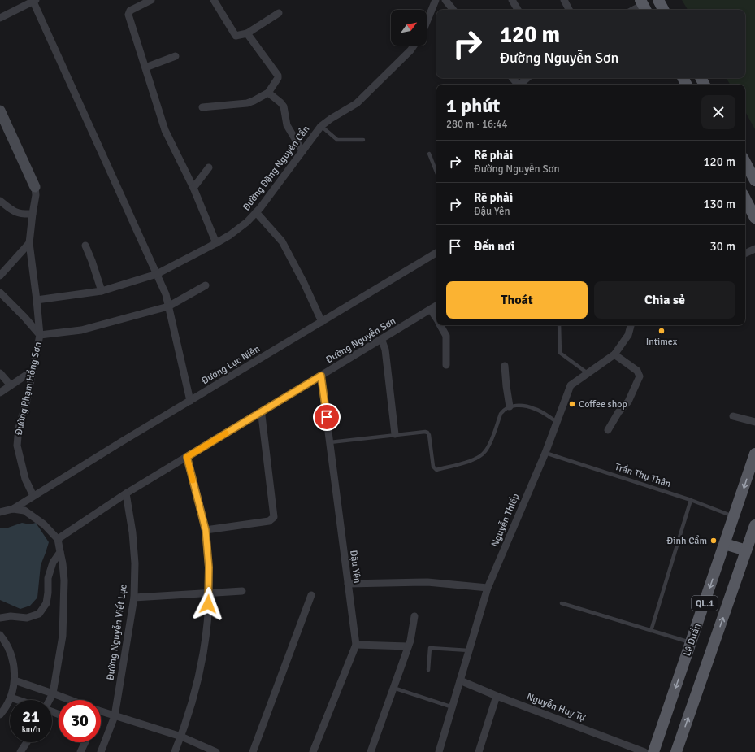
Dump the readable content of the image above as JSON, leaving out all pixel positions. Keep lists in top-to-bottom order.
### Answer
{
  "streets": {
    "main road": ["QL.1", "Lê Duẩn"],
    "street": [
      "Đường Đặng Nguyên Cẩn",
      "Đường Nguyễn Sơn",
      "Đường Lục Niên",
      "Đường Phạm Hồng Sơn",
      "Nguyễn Thiếp",
      "Đậu Yên",
      "Đường Nguyễn Viết Lục",
      "Nguyễn Huy Tự"
    ],
    "lane": ["Trần Thụ Thân"]
  },
  "crossings": [
    ["Đường Đặng Nguyên Cẩn", "Đường Phạm Hồng Sơn"],
    ["Đường Nguyễn Sơn", "Đậu Yên"],
    ["Đường Nguyễn Sơn", "Đường Nguyễn Viết Lục"],
    ["Đường Lục Niên", "Đường Phạm Hồng Sơn"],
    ["Trần Thụ Thân", "Nguyễn Thiếp"],
    ["Trần Thụ Thân", "Lê Duẩn"],
    ["Nguyễn Thiếp", "Nguyễn Huy Tự"]
  ],
  "places": ["Intimex", "Coffee shop", "Đình Cẩm"],
  "north": "top right",
  "page": {
    "turn": ["120 m", "Đường Nguyễn Sơn"],
    "heading": ["1 phút", "280 m · 16:44"],
    "list": [
      {
        "name": "Rẽ phải",
        "note": "Đường Nguyễn Sơn",
        "value": "120 m"
      },
      {
        "name": "Rẽ phải",
        "note": "Đậu Yên",
        "value": "130 m"
      },
      {
        "name": "Đến nơi",
        "value": "30 m"
      }
    ],
    "buttons": ["Thoát", "Chia sẻ"],
    "speed": "21 km/h",
    "limit": "30"
  }
}
